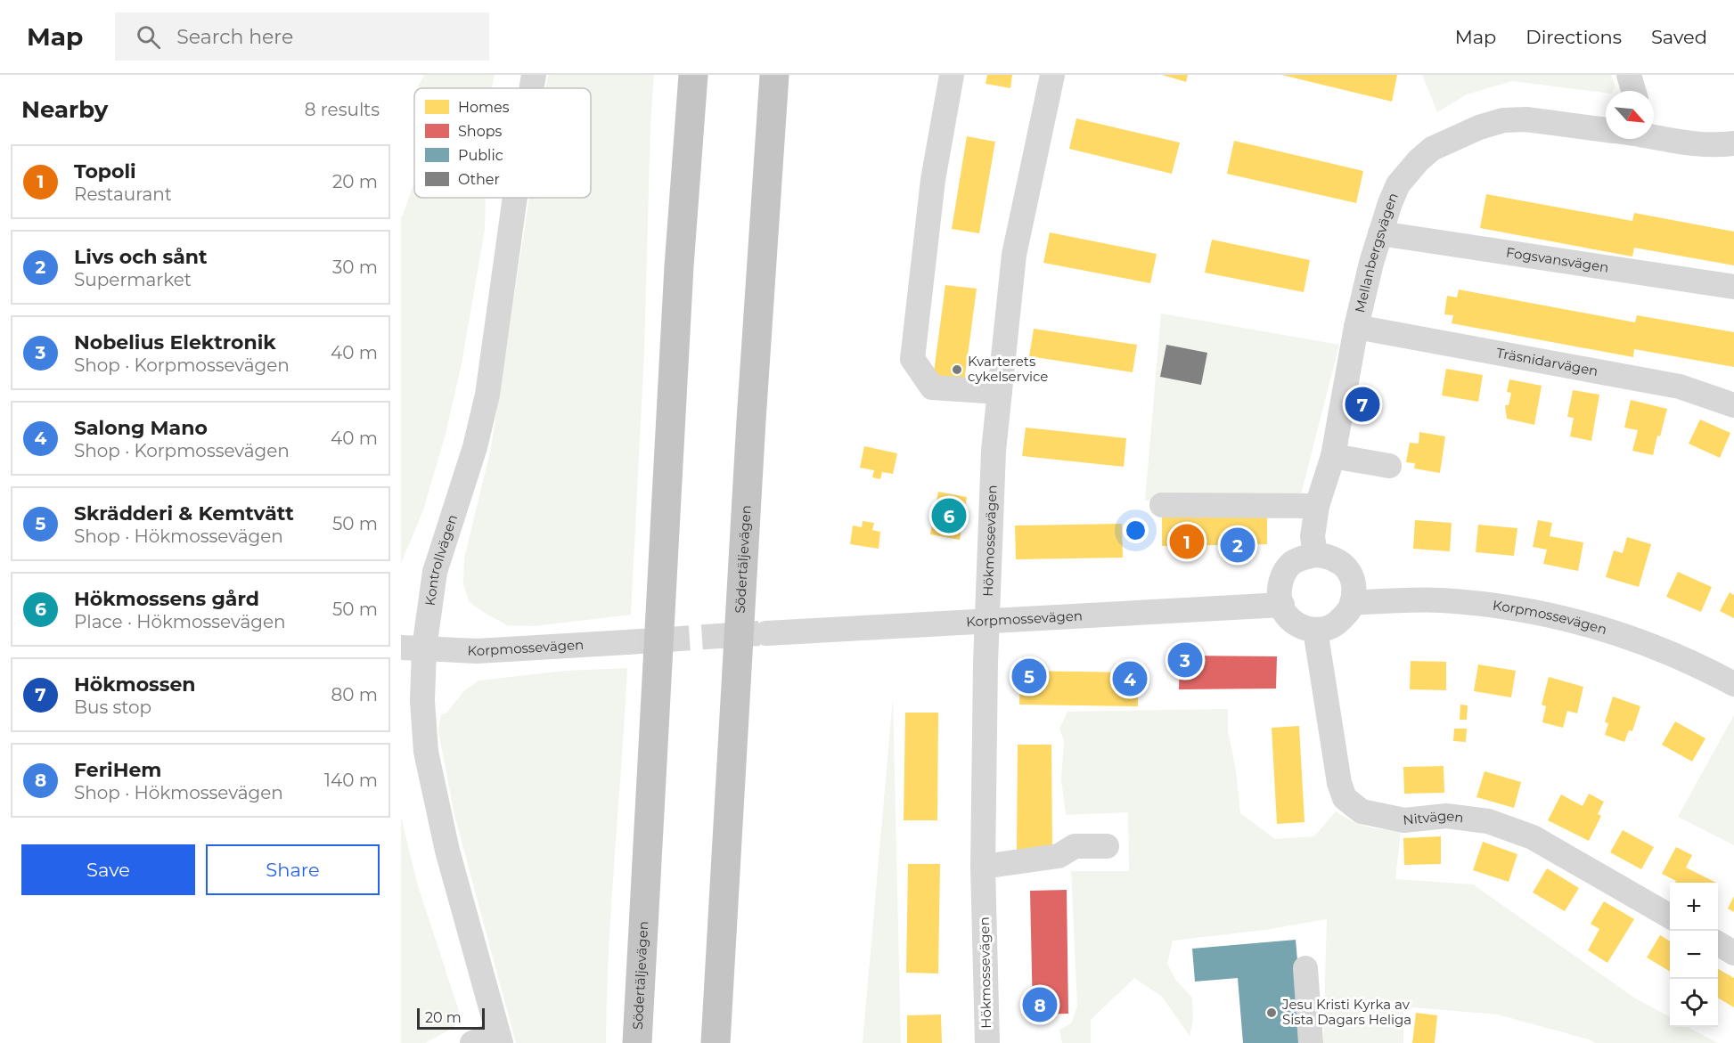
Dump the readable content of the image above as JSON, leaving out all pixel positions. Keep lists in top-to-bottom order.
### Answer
{
  "streets": {
    "highway": ["Södertäljevägen"],
    "street": [
      "Mellanbergsvägen",
      "Fogsvansvägen",
      "Träsnidarvägen",
      "Hökmossevägen",
      "Kontrollvägen",
      "Korpmossevägen",
      "Nitvägen"
    ]
  },
  "crossings": [
    ["Mellanbergsvägen", "Fogsvansvägen"],
    ["Mellanbergsvägen", "Träsnidarvägen"],
    ["Mellanbergsvägen", "Korpmossevägen"],
    ["Mellanbergsvägen", "Nitvägen"],
    ["Hökmossevägen", "Korpmossevägen"],
    ["Kontrollvägen", "Korpmossevägen"],
    ["Korpmossevägen", "Nitvägen"]
  ],
  "places": ["Kvarterets cykelservice", "Jesu Kristi Kyrka av Sista Dagars Heliga"],
  "legend": [
    "Homes",
    "Shops",
    "Public",
    "Other"
  ],
  "scale_bar": "20 m",
  "north": "bottom right",
  "page": {
    "header": "Map",
    "search": "Search here",
    "nav": ["Map", "Directions", "Saved"],
    "heading": ["Nearby", "8 results"],
    "list": [
      {
        "mark": "1",
        "name": "Topoli",
        "note": "Restaurant",
        "value": "20 m"
      },
      {
        "mark": "2",
        "name": "Livs och sånt",
        "note": "Supermarket",
        "value": "30 m"
      },
      {
        "mark": "3",
        "name": "Nobelius Elektronik",
        "note": "Shop · Korpmossevägen",
        "value": "40 m"
      },
      {
        "mark": "4",
        "name": "Salong Mano",
        "note": "Shop · Korpmossevägen",
        "value": "40 m"
      },
      {
        "mark": "5",
        "name": "Skrädderi & Kemtvätt",
        "note": "Shop · Hökmossevägen",
        "value": "50 m"
      },
      {
        "mark": "6",
        "name": "Hökmossens gård",
        "note": "Place · Hökmossevägen",
        "value": "50 m"
      },
      {
        "mark": "7",
        "name": "Hökmossen",
        "note": "Bus stop",
        "value": "80 m"
      },
      {
        "mark": "8",
        "name": "FeriHem",
        "note": "Shop · Hökmossevägen",
        "value": "140 m"
      }
    ],
    "pins": [
      "7",
      "6",
      "1",
      "2",
      "3",
      "5",
      "4",
      "8"
    ],
    "buttons": ["Save", "Share"],
    "map_buttons": ["+", "−"],
    "scale": "20 m"
  }
}
